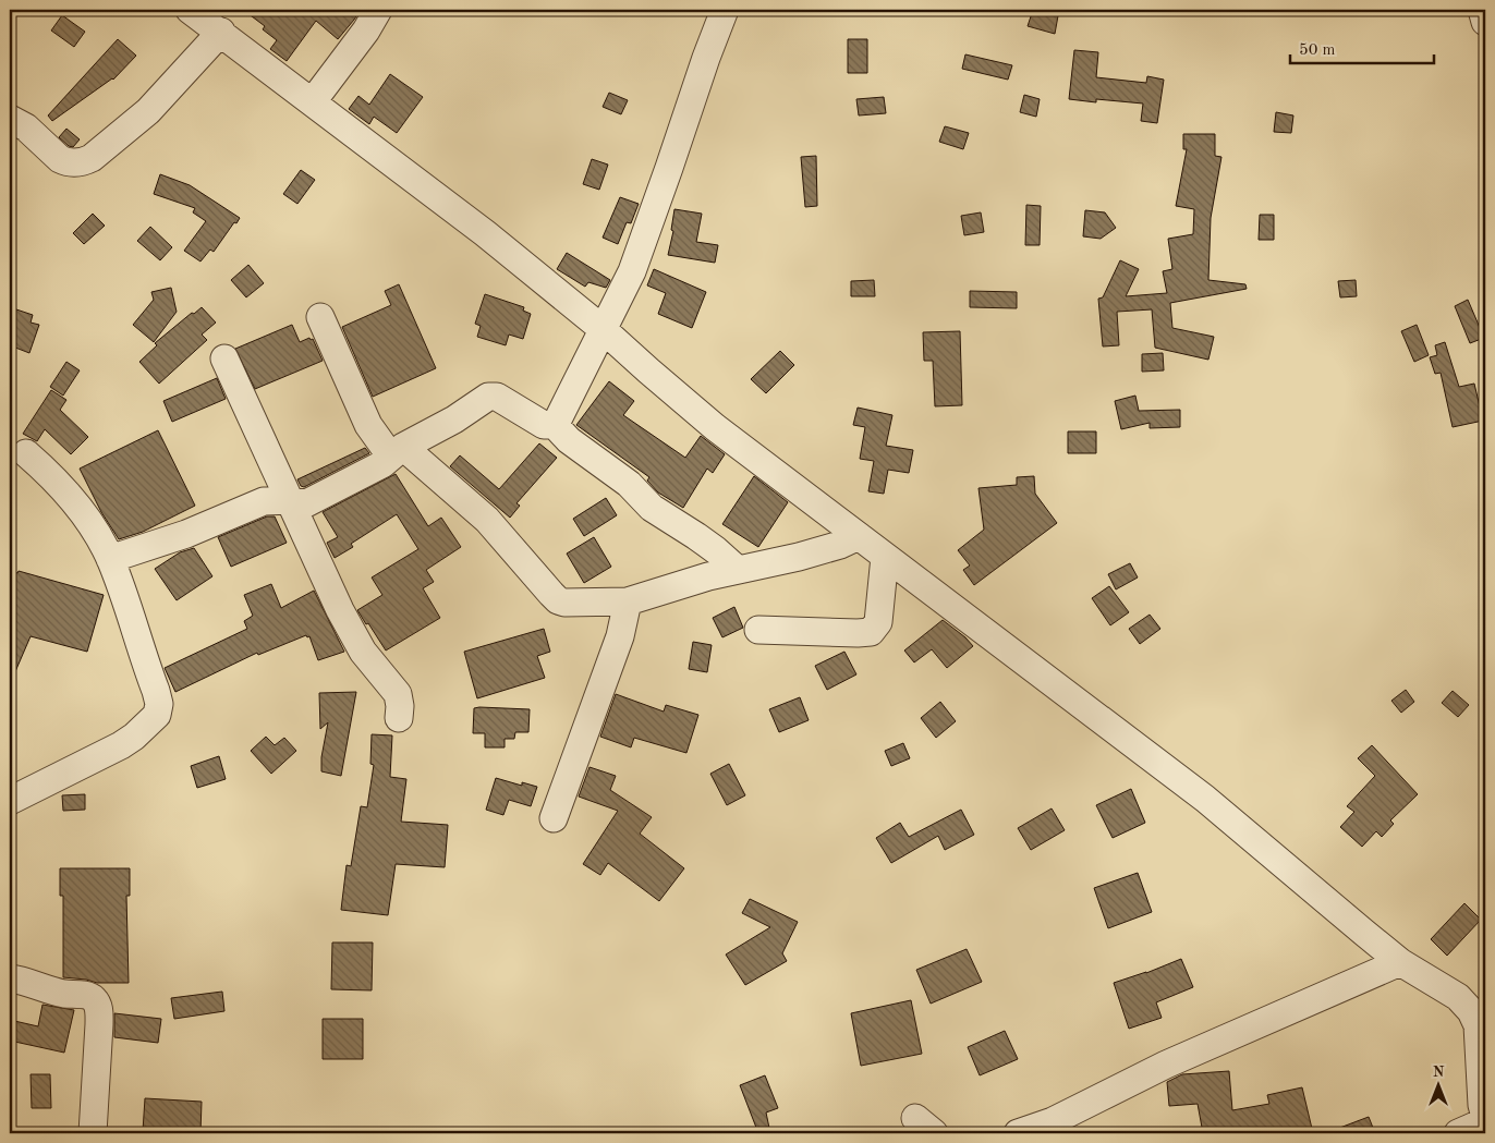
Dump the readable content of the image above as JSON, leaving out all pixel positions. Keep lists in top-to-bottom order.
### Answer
{
  "scale_bar": "50 m",
  "north": "top"
}
